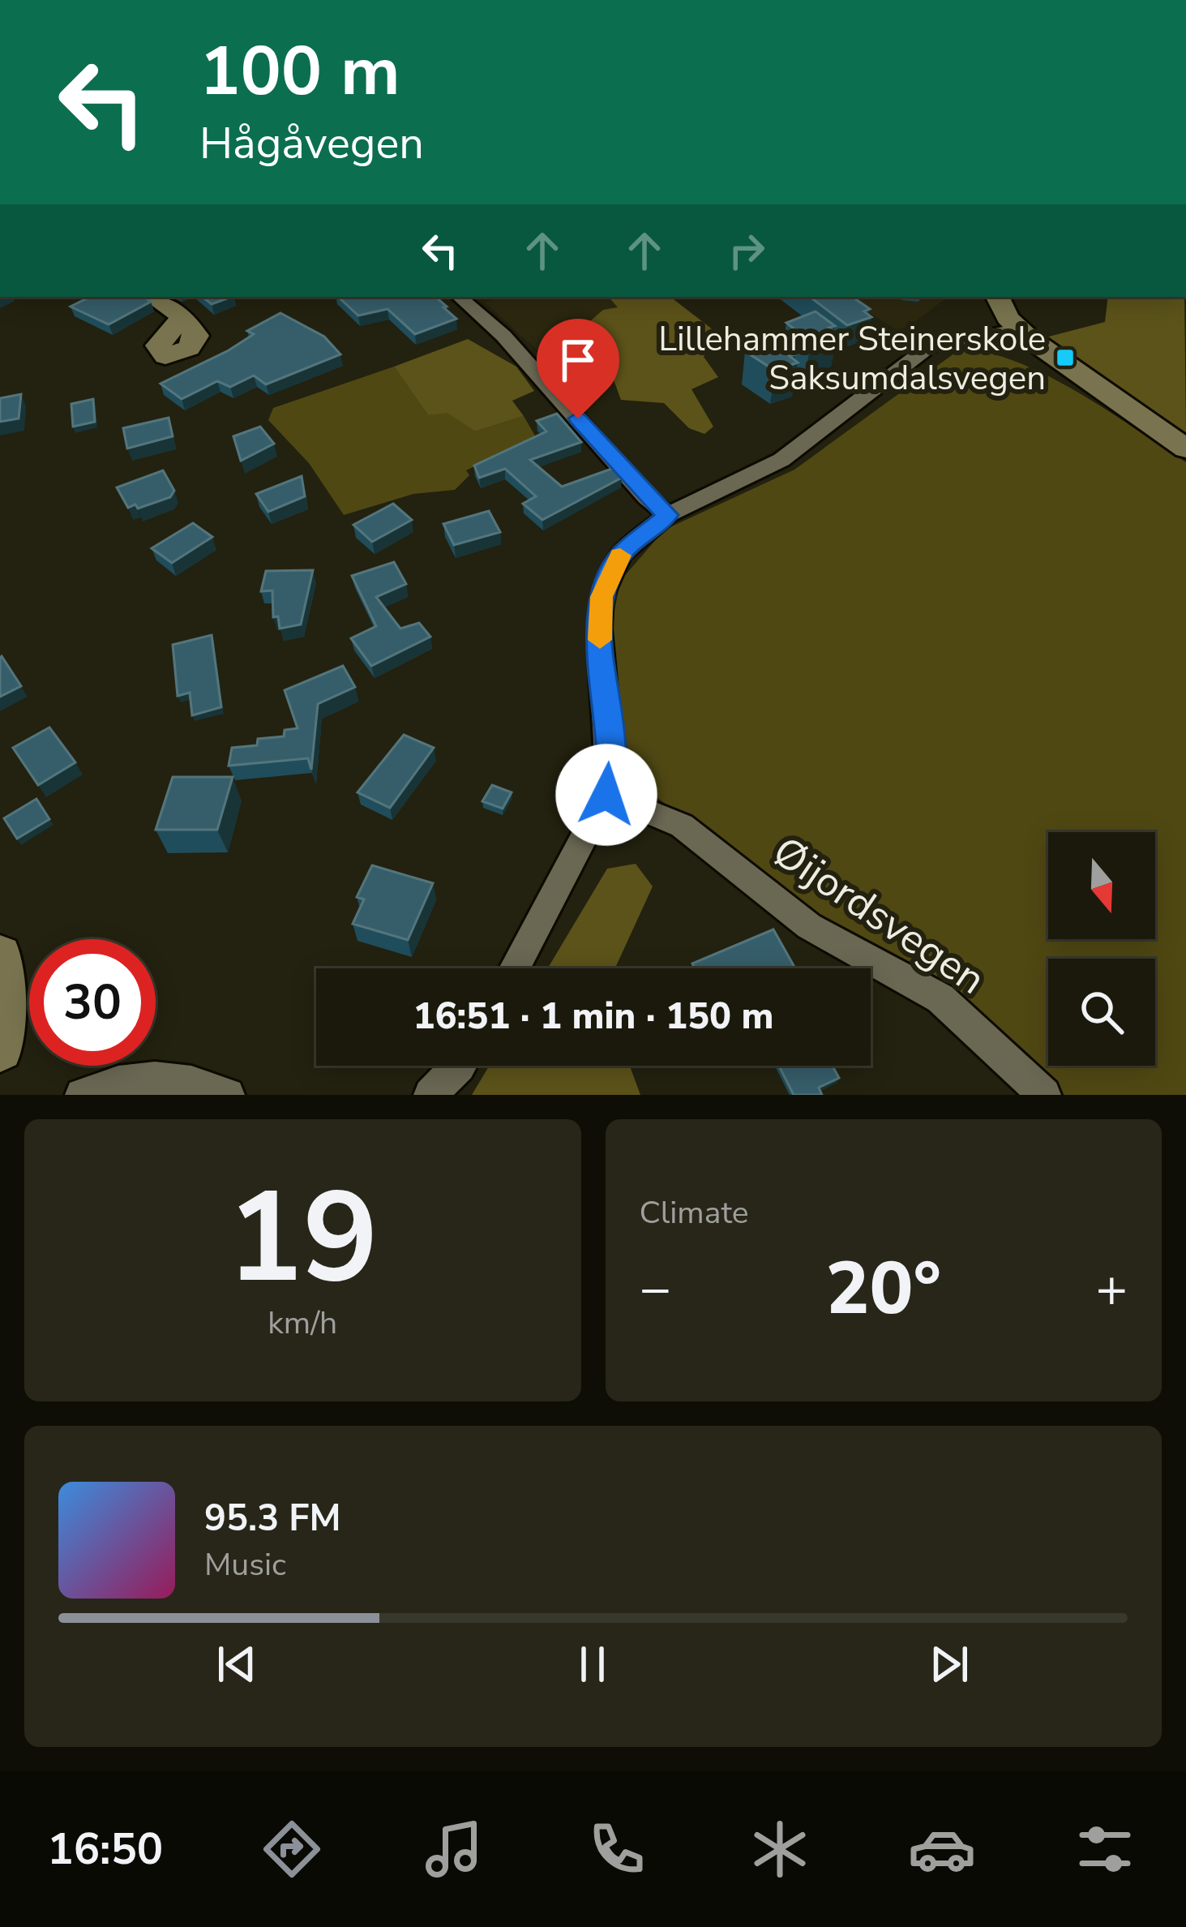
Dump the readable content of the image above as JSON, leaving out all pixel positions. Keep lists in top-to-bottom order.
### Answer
{
  "streets": {
    "street": ["Øijordsvegen"]
  },
  "places": {
    "transit": ["Lillehammer Steinerskole Saksumdalsvegen"]
  },
  "north": "bottom",
  "page": {
    "turn": ["100 m", "Hågåvegen"],
    "limit": "30",
    "trip": "16:51 · 1 min · 150 m",
    "tile": [
      ["19", "km/h"],
      "Climate"
    ],
    "heat": ["−", "20°", "+"],
    "song": ["95.3 FM", "Music"],
    "tabs": "16:50"
  }
}
